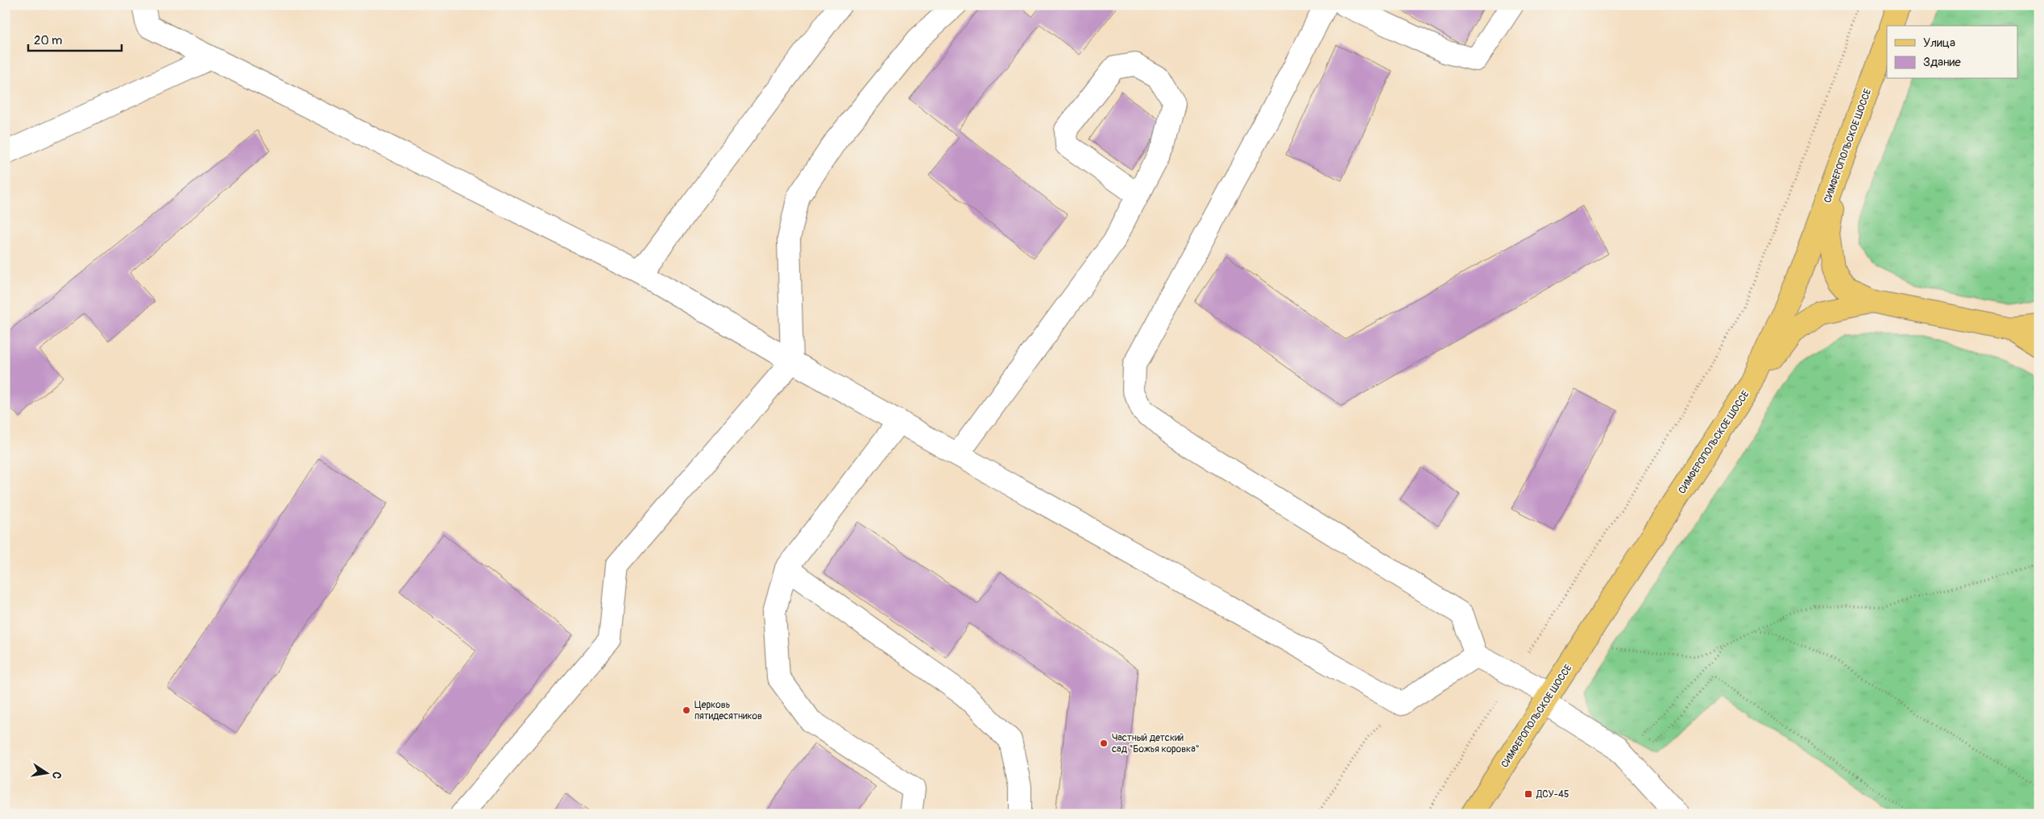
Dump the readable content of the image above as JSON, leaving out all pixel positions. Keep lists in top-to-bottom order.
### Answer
{
  "streets": {
    "main road": ["СИМФЕРОПОЛЬСКОЕ ШОССЕ"]
  },
  "places": {
    "other": ["Церковь пятидесятников", "Частный детский сад \"Божья коровка\""],
    "transit": ["ДСУ-45"]
  },
  "legend": ["Улица", "Здание"],
  "scale_bar": "20 m",
  "north": "right"
}
